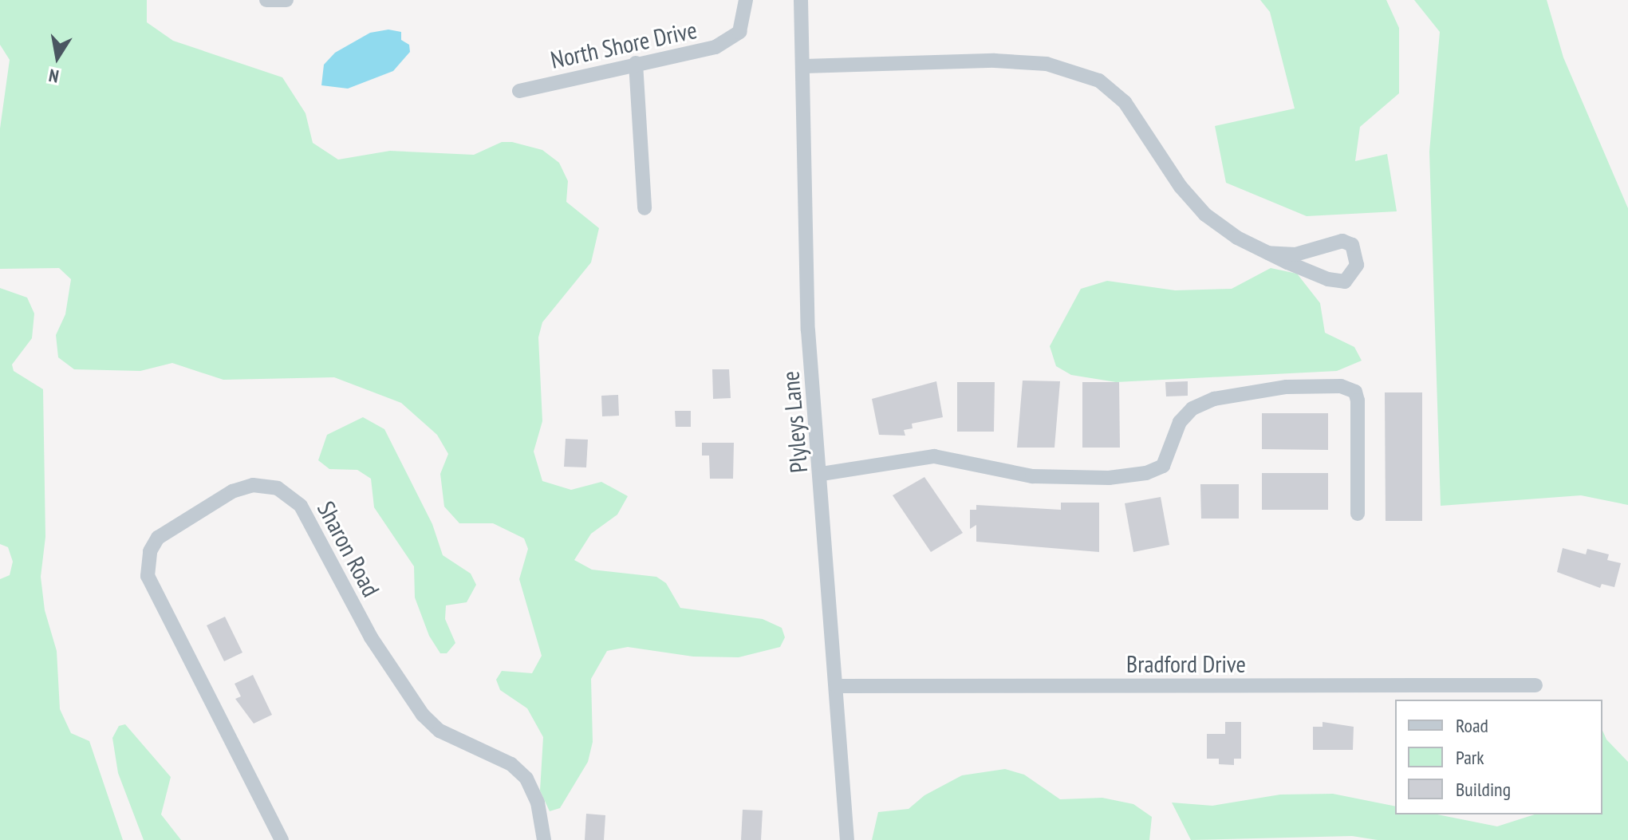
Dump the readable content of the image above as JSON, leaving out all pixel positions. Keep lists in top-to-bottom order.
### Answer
{
  "streets": {
    "street": [
      "North Shore Drive",
      "Plyleys Lane",
      "Sharon Road",
      "Bradford Drive"
    ]
  },
  "crossings": [
    ["Plyleys Lane", "Bradford Drive"]
  ],
  "legend": ["Road", "Park", "Building"],
  "north": "bottom"
}
